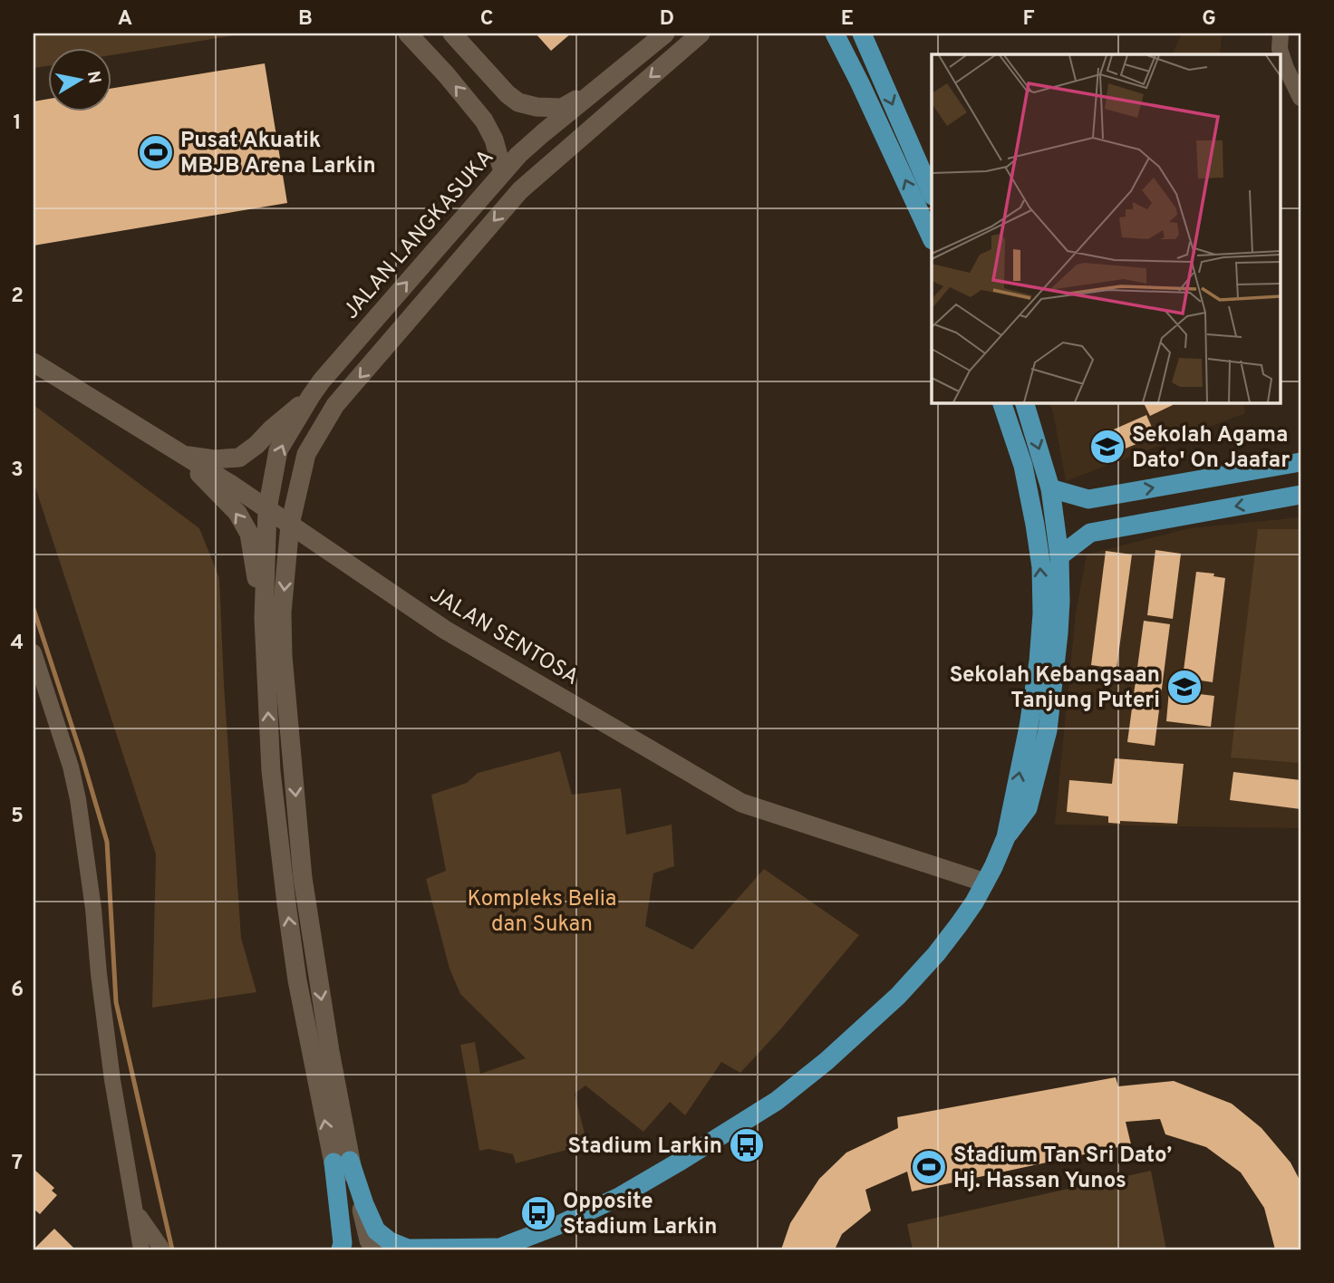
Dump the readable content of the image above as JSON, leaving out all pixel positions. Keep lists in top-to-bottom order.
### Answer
{
  "streets": {
    "main road": ["JALAN LANGKASUKA", "JALAN SENTOSA"]
  },
  "crossings": [
    ["JALAN LANGKASUKA", "JALAN SENTOSA"]
  ],
  "parks": ["Kompleks Belia dan Sukan"],
  "places": {
    "sports": ["Pusat Akuatik MBJB Arena Larkin", "Stadium Tan Sri Dato’ Hj. Hassan Yunos"],
    "school or university": ["Sekolah Agama Dato' On Jaafar", "Sekolah Kebangsaan Tanjung Puteri"],
    "bus stop": ["Stadium Larkin", "Opposite Stadium Larkin"]
  },
  "north": "right",
  "grid": {
    "columns": [
      "A",
      "B",
      "C",
      "D",
      "E",
      "F",
      "G"
    ],
    "rows": [
      "1",
      "2",
      "3",
      "4",
      "5",
      "6",
      "7"
    ]
  }
}
